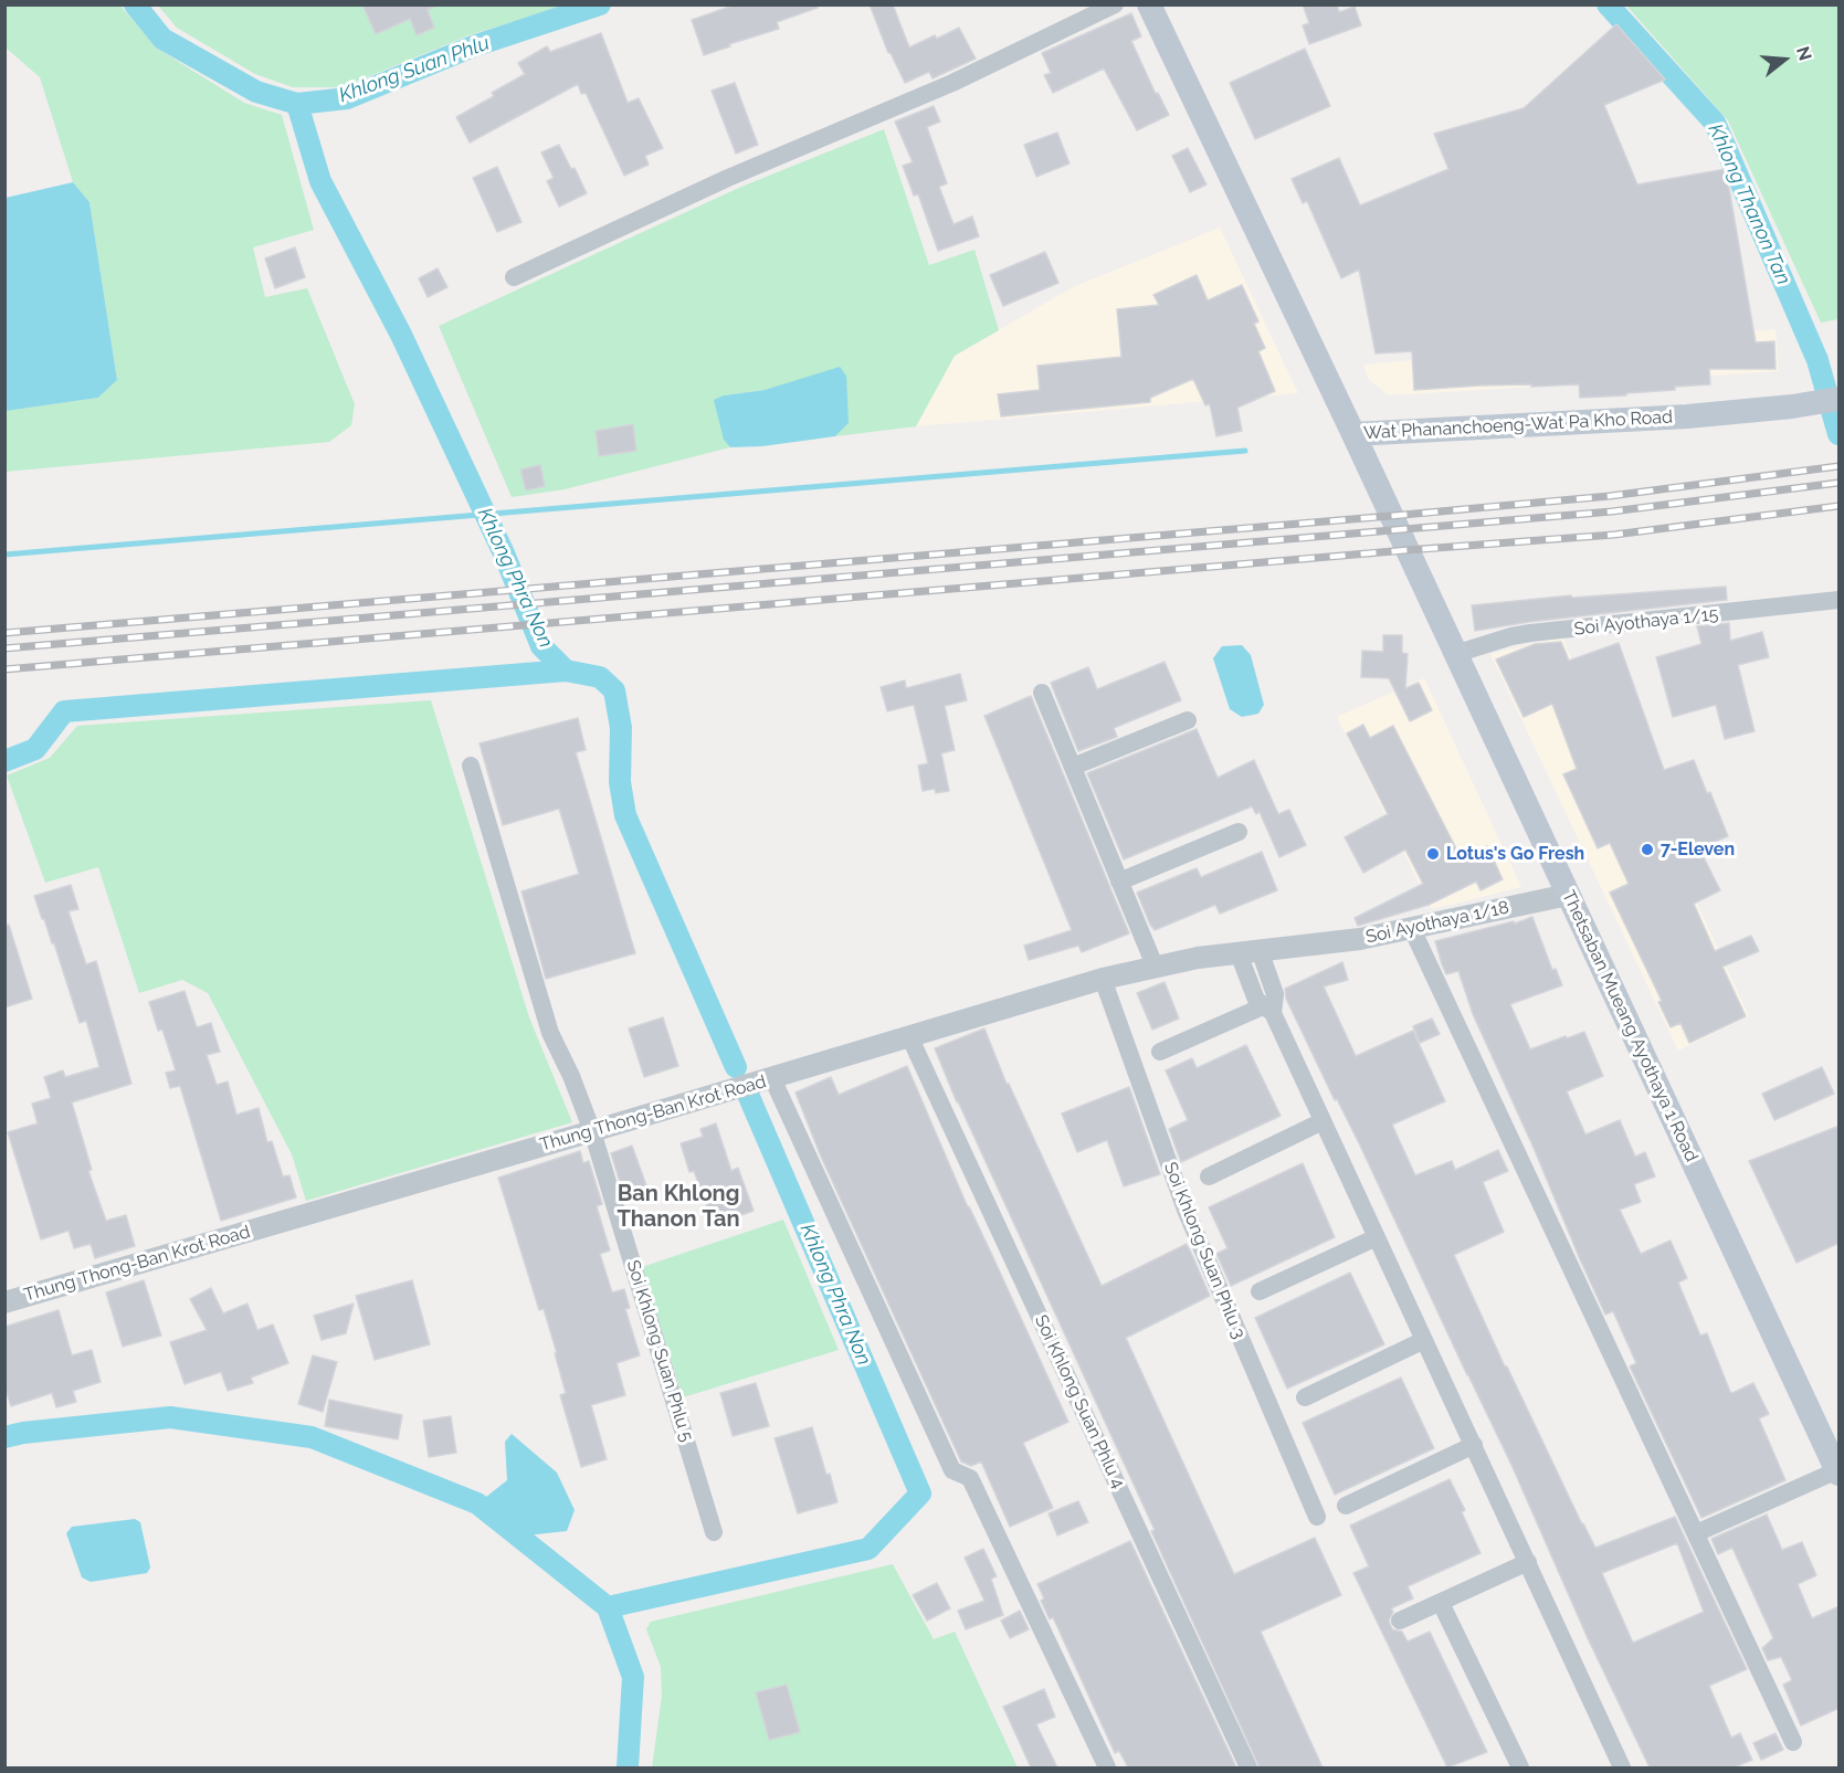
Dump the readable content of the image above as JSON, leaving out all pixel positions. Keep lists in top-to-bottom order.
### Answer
{
  "streets": {
    "main road": ["Wat Phananchoeng-Wat Pa Kho Road", "Thetsaban Mueang Ayothaya 1 Road"],
    "street": [
      "Soi Ayothaya 1/15",
      "Soi Ayothaya 1/18",
      "Thung Thong-Ban Krot Road",
      "Soi Khlong Suan Phlu 3",
      "Soi Khlong Suan Phlu 5",
      "Soi Khlong Suan Phlu 4"
    ]
  },
  "crossings": [
    ["Wat Phananchoeng-Wat Pa Kho Road", "Thetsaban Mueang Ayothaya 1 Road"],
    ["Soi Ayothaya 1/15", "Thetsaban Mueang Ayothaya 1 Road"],
    ["Soi Ayothaya 1/18", "Thetsaban Mueang Ayothaya 1 Road"],
    ["Soi Ayothaya 1/18", "Thung Thong-Ban Krot Road"],
    ["Thung Thong-Ban Krot Road", "Soi Khlong Suan Phlu 3"],
    ["Thung Thong-Ban Krot Road", "Soi Khlong Suan Phlu 5"],
    ["Thung Thong-Ban Krot Road", "Soi Khlong Suan Phlu 4"]
  ],
  "districts": ["Ban Khlong Thanon Tan"],
  "water": ["Khlong Suan Phlu", "Khlong Thanon Tan", "Khlong Phra Non"],
  "places": ["7-Eleven", "Lotus's Go Fresh"],
  "north": "right"
}
